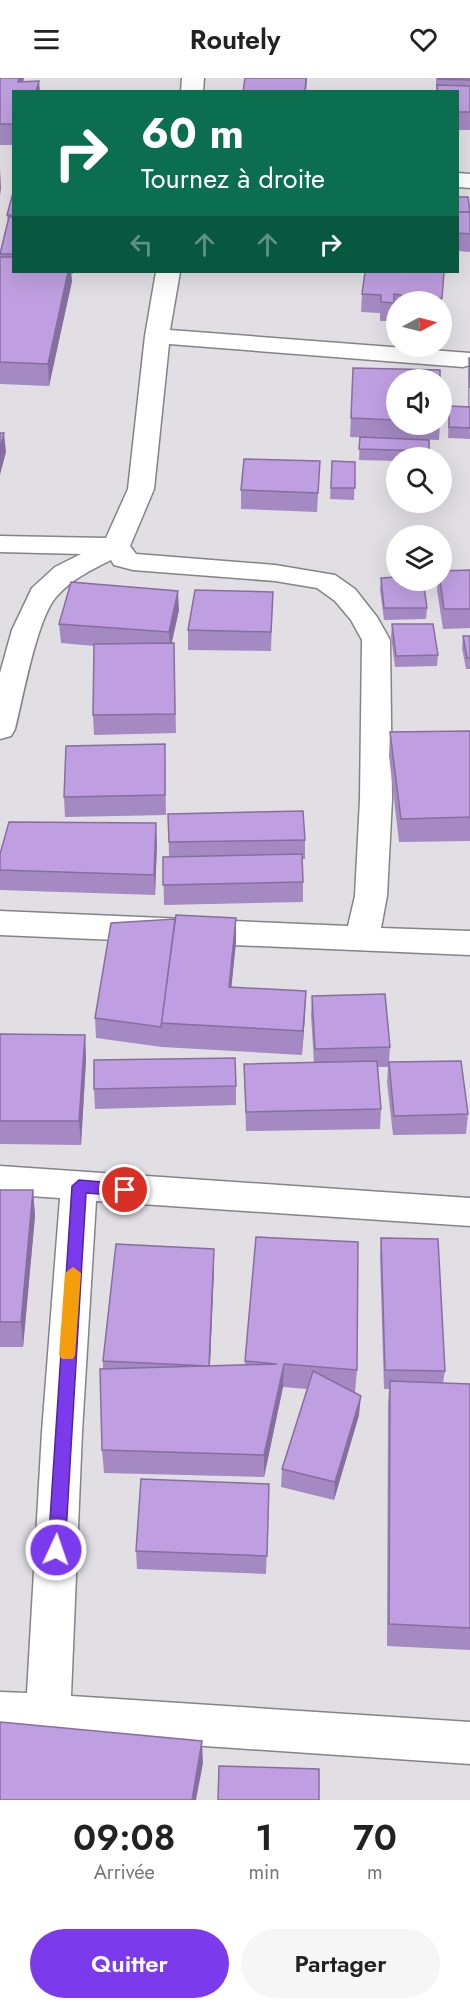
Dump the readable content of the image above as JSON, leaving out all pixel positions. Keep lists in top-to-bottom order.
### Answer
{
  "north": "right",
  "page": {
    "header": "Routely",
    "turn": ["60 m", "Tournez à droite"],
    "eta": [
      "09:08",
      "Arrivée",
      "1",
      "min",
      "70",
      "m"
    ],
    "buttons": ["Quitter", "Partager"]
  }
}
